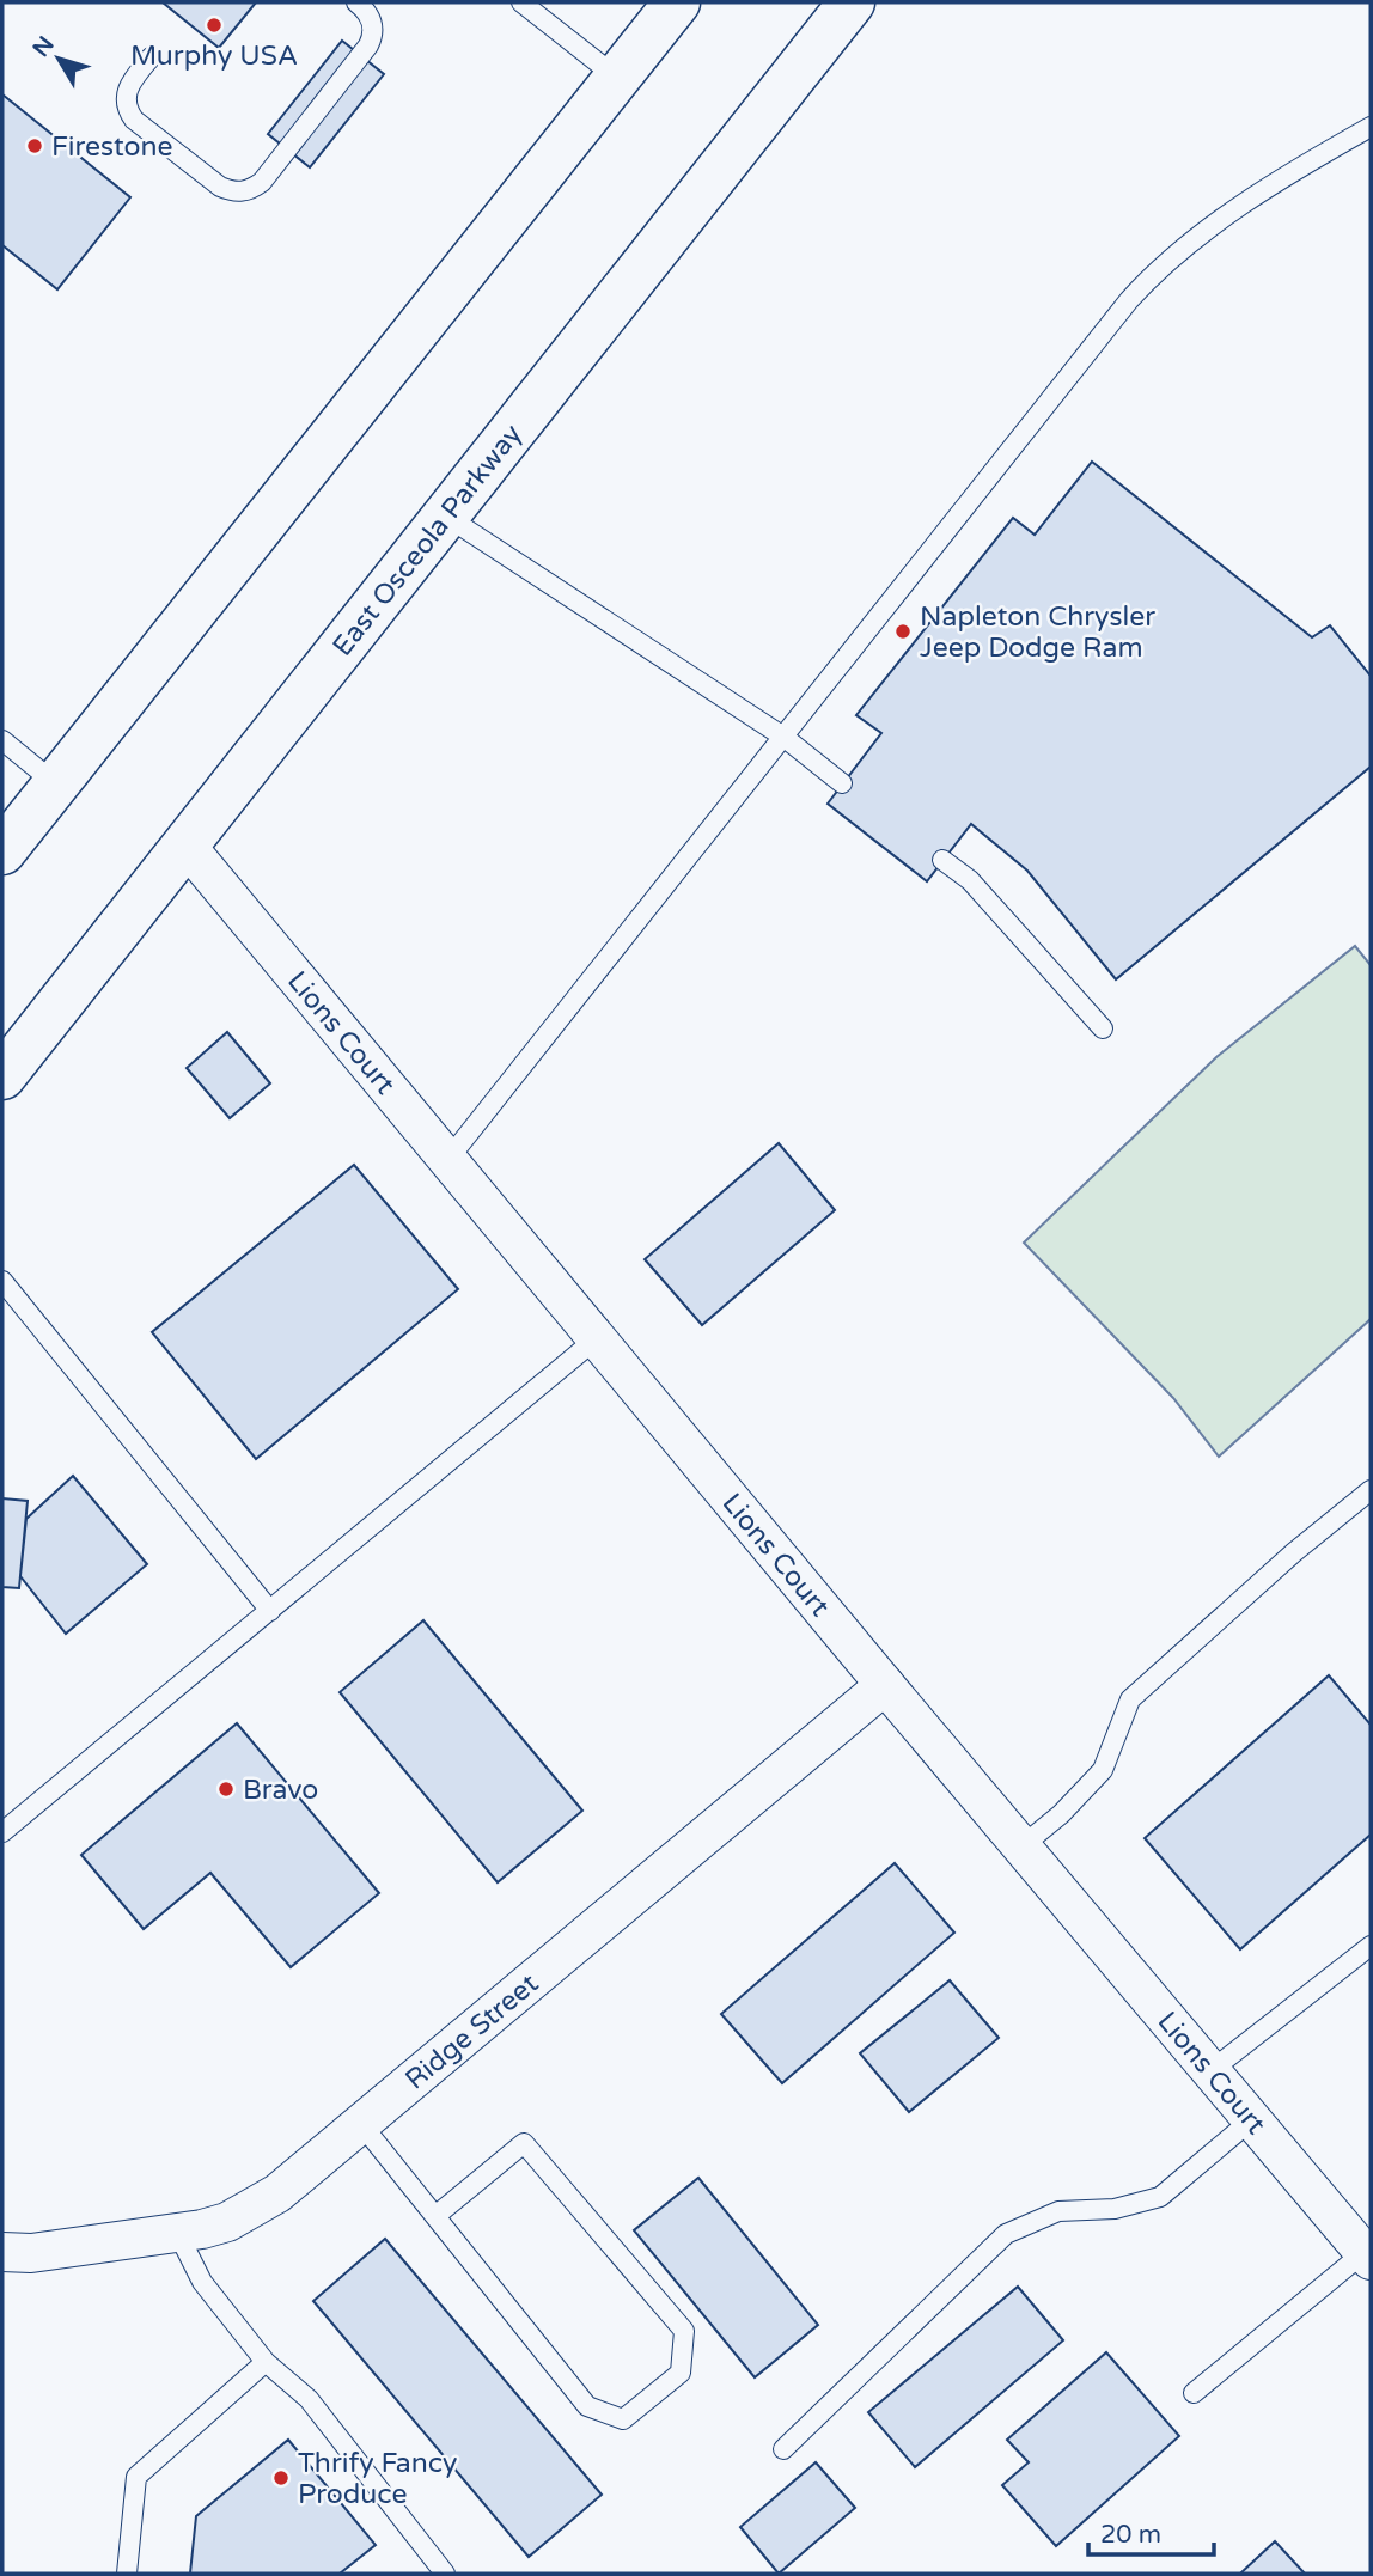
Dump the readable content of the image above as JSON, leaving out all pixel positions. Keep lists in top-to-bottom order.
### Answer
{
  "streets": {
    "main road": ["East Osceola Parkway"],
    "street": ["Lions Court", "Ridge Street"]
  },
  "crossings": [
    ["East Osceola Parkway", "Lions Court"],
    ["Lions Court", "Ridge Street"]
  ],
  "places": [
    "Murphy USA",
    "Firestone",
    "Napleton Chrysler Jeep Dodge Ram",
    "Bravo",
    "Thrify Fancy Produce"
  ],
  "scale_bar": "20 m",
  "north": "top left"
}
